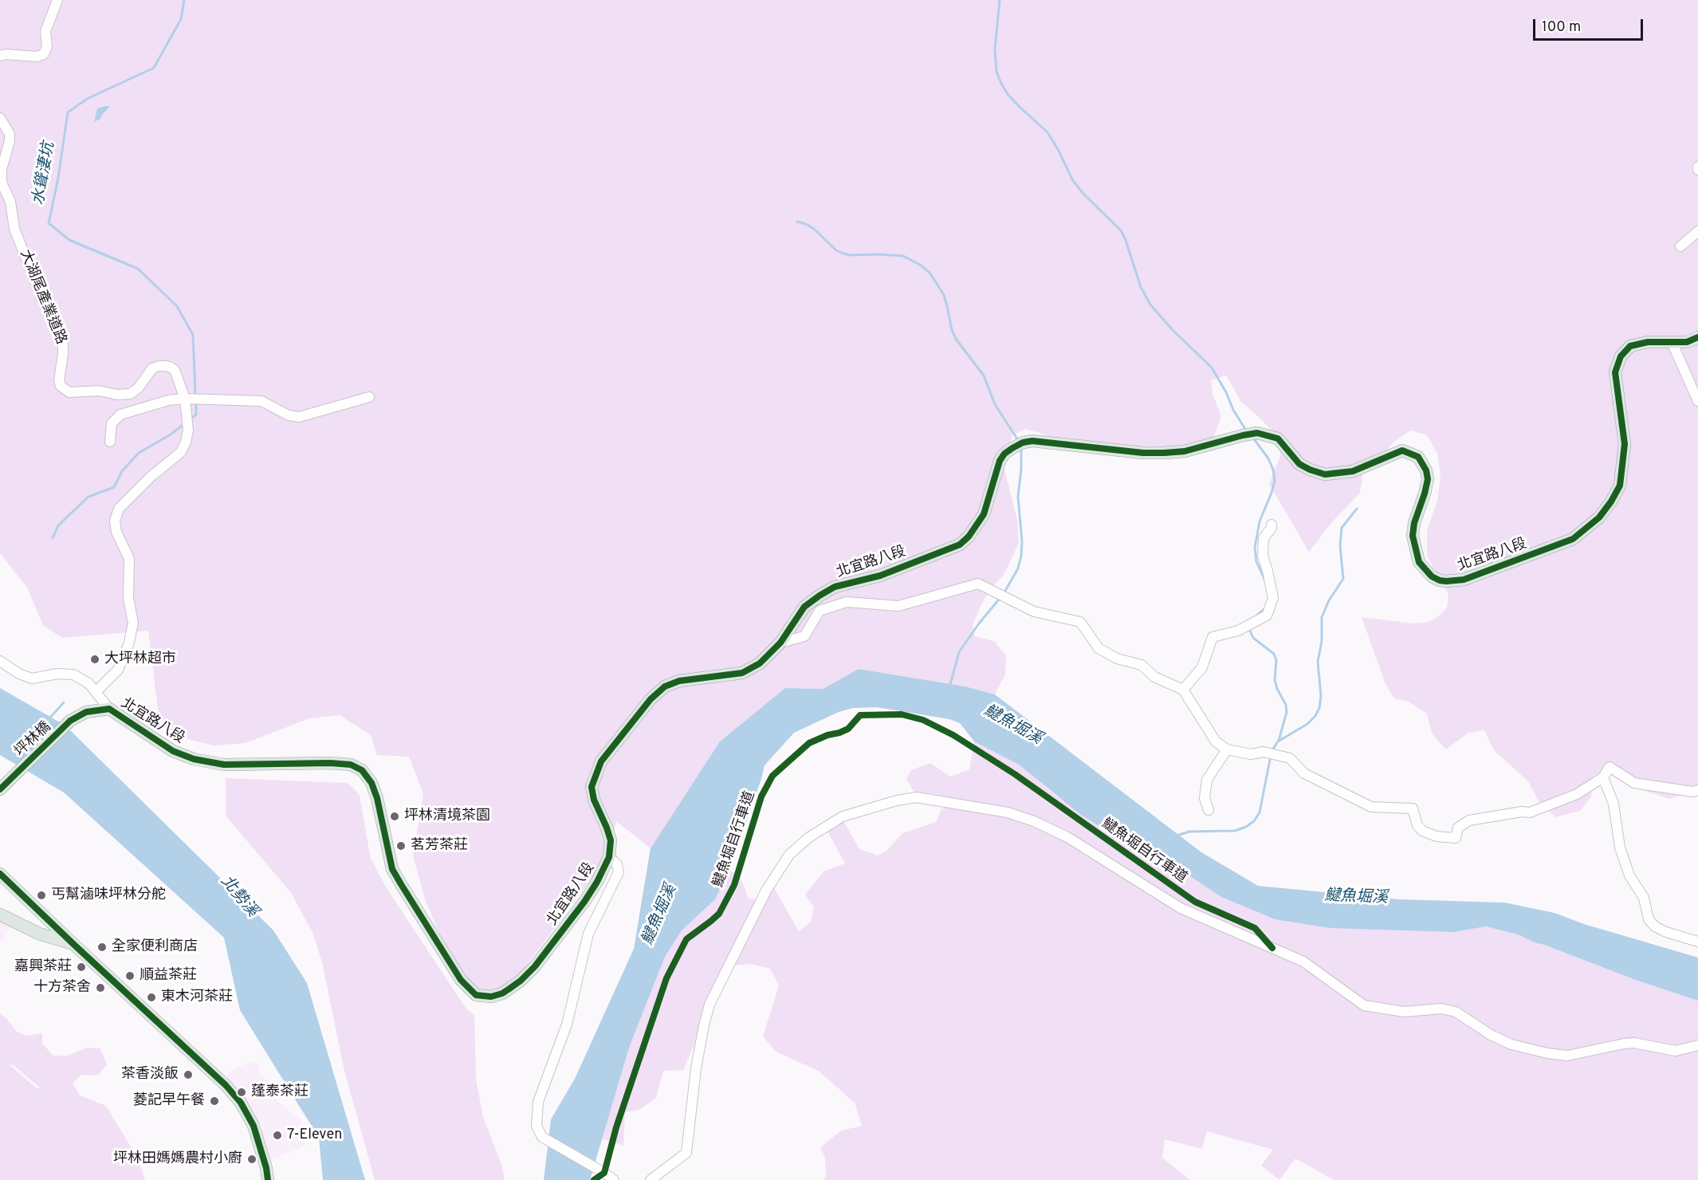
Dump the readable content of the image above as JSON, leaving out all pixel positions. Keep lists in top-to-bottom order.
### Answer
{
  "streets": {
    "main road": ["北宜路八段", "坪林橋"],
    "street": ["大湖尾產業道路"],
    "cycle path": ["𩻸魚堀自行車道"]
  },
  "crossings": [
    ["北宜路八段", "坪林橋"]
  ],
  "water": ["水聳淒坑", "𩻸魚堀溪", "北勢溪"],
  "places": [
    "大坪林超市",
    "坪林清境茶園",
    "茗芳茶莊",
    "丐幫滷味坪林分舵",
    "全家便利商店",
    "嘉興茶莊",
    "順益茶莊",
    "十方茶舍",
    "東木河茶莊",
    "茶香淡飯",
    "蓬泰茶莊",
    "菱記早午餐",
    "7-Eleven",
    "坪林田媽媽農村小廚"
  ],
  "scale_bar": "100 m"
}
